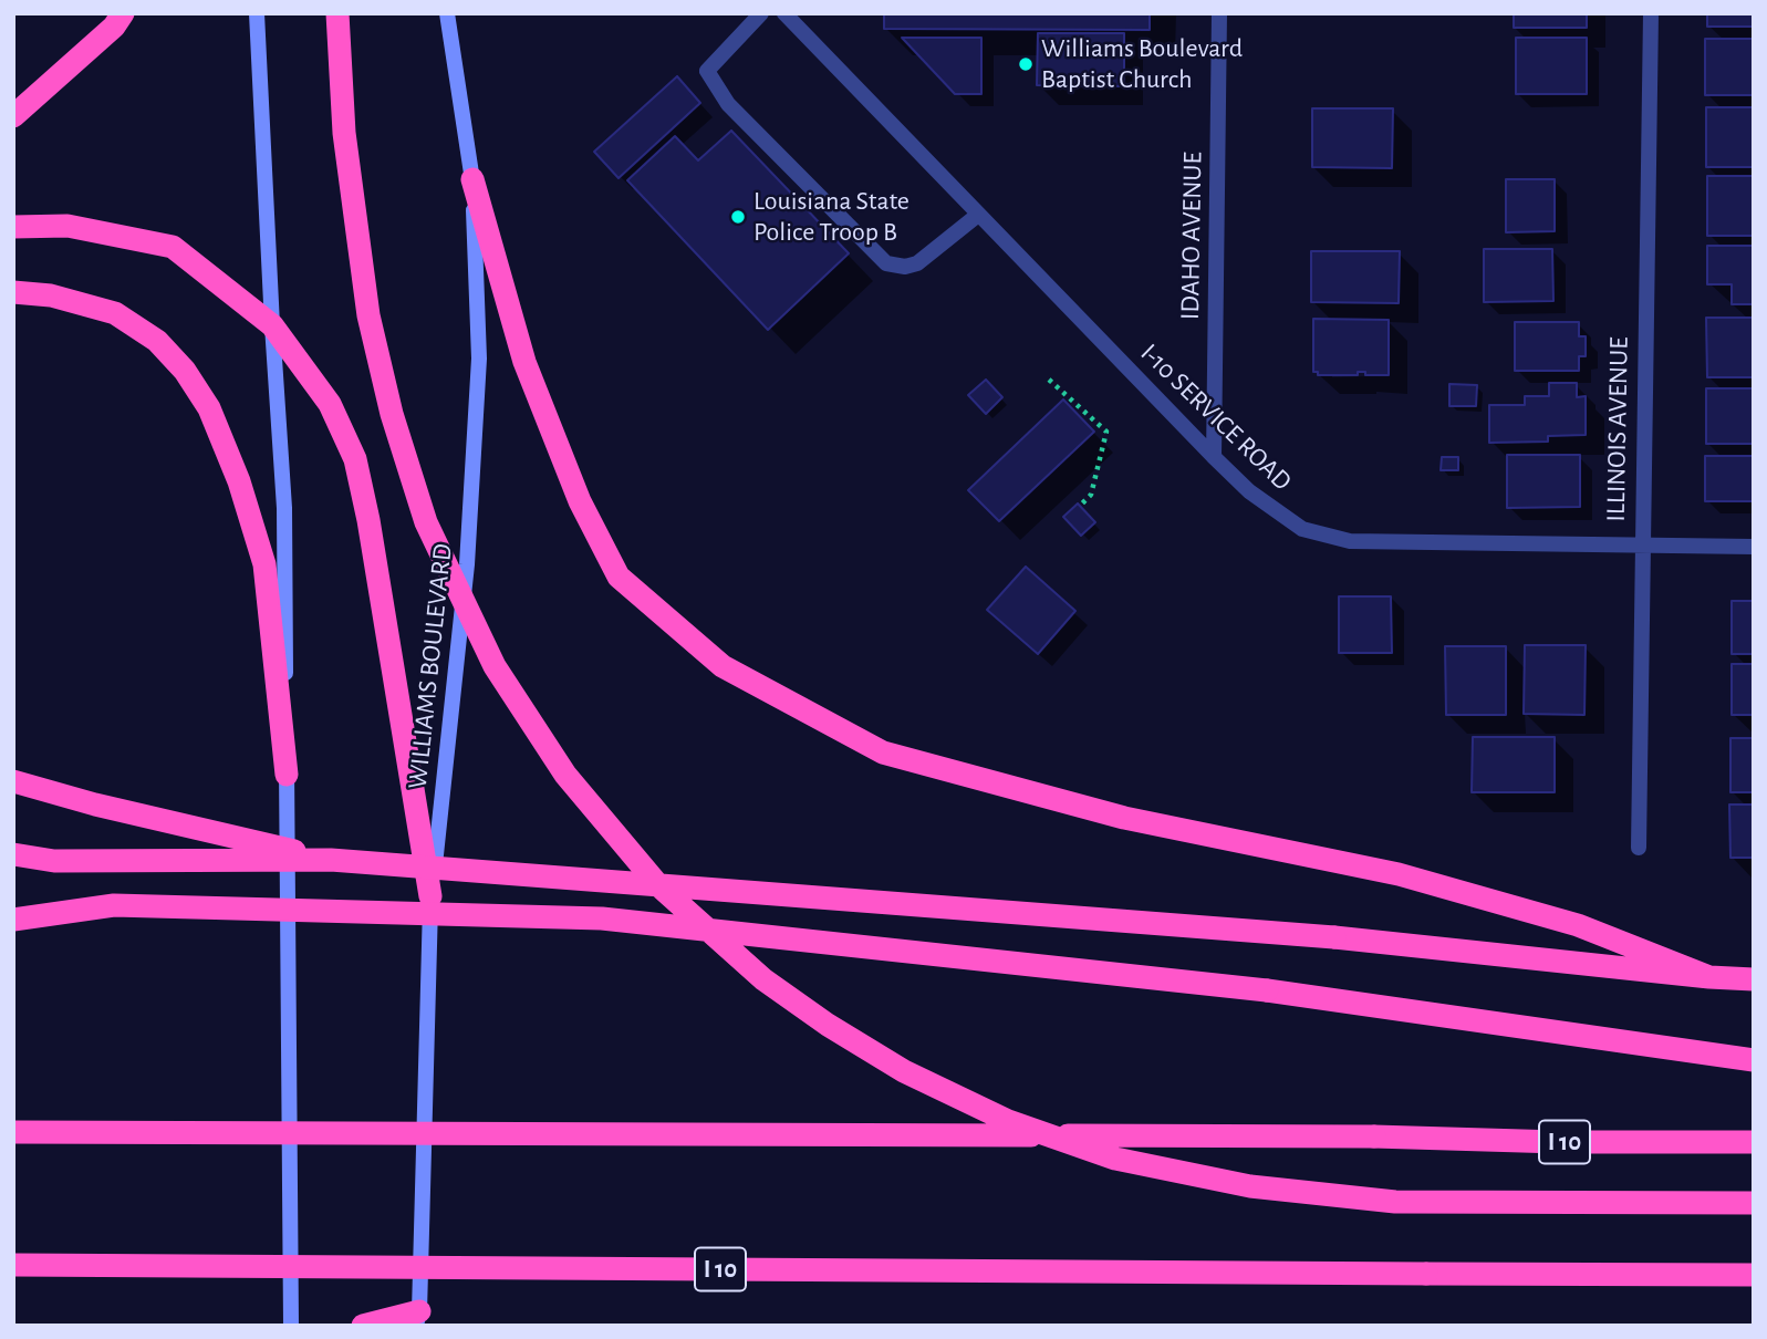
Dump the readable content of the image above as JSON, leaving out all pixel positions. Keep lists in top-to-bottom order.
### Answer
{
  "streets": {
    "highway": ["I 10"],
    "main road": ["WILLIAMS BOULEVARD"],
    "street": ["IDAHO AVENUE", "I-10 SERVICE ROAD", "ILLINOIS AVENUE"]
  },
  "crossings": [
    ["IDAHO AVENUE", "I-10 SERVICE ROAD"],
    ["I-10 SERVICE ROAD", "ILLINOIS AVENUE"]
  ],
  "places": ["Williams Boulevard Baptist Church", "Louisiana State Police Troop B"]
}
